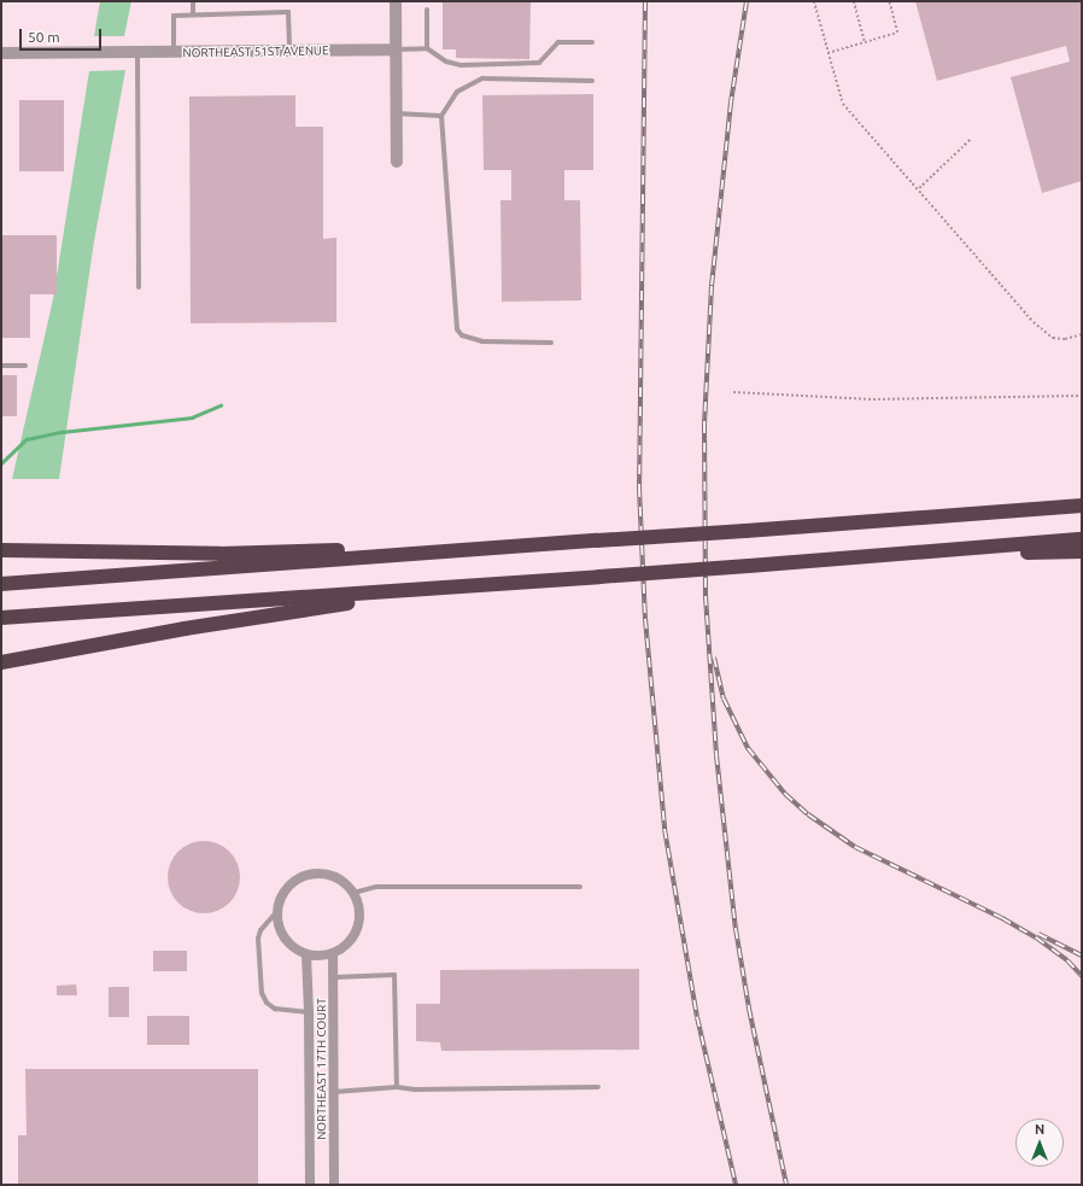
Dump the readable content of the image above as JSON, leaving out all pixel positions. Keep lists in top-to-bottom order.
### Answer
{
  "streets": {
    "street": ["NORTHEAST 51ST AVENUE", "NORTHEAST 17TH COURT"]
  },
  "scale_bar": "50 m",
  "north": "top"
}
